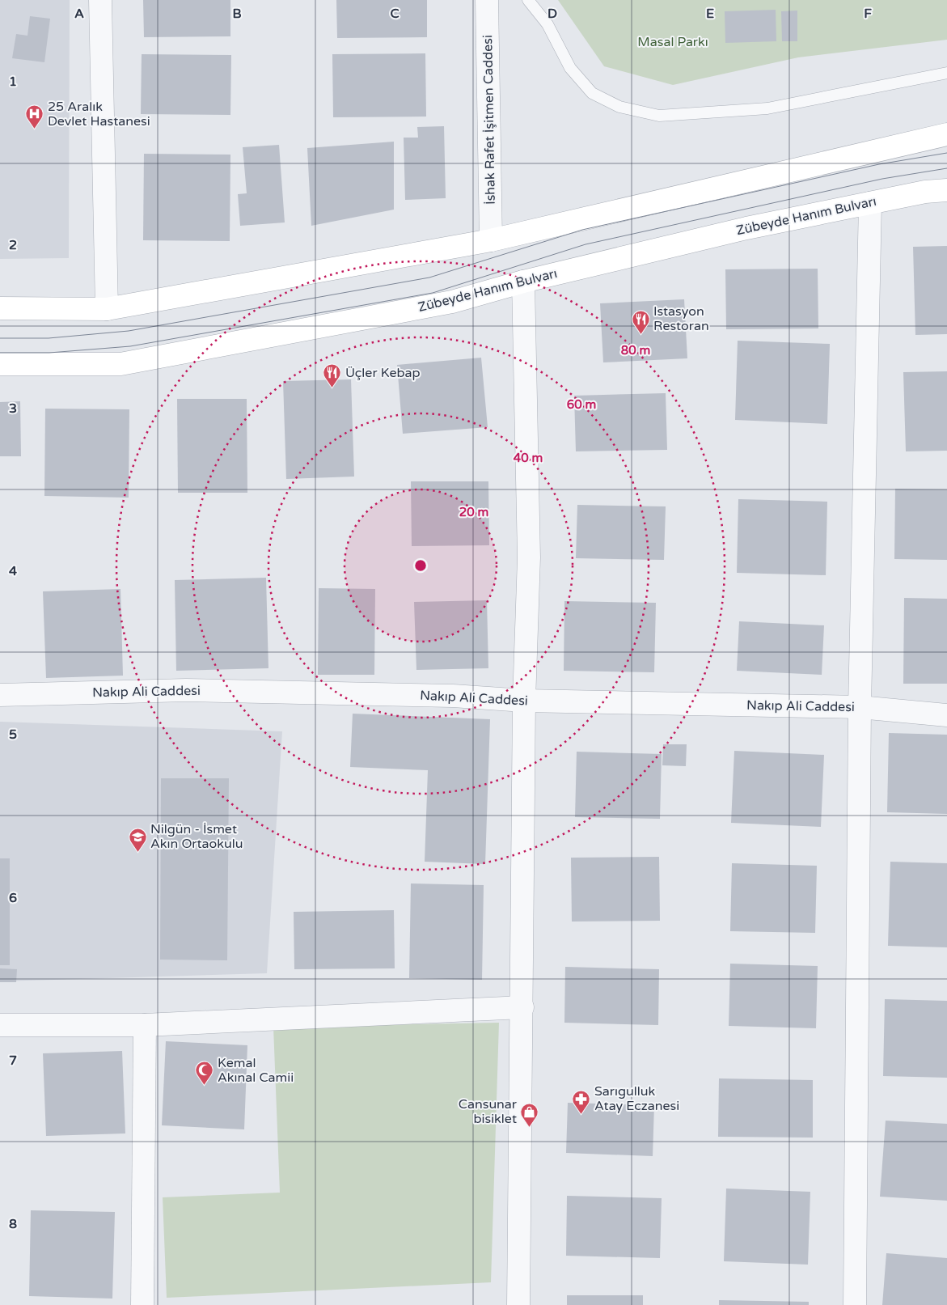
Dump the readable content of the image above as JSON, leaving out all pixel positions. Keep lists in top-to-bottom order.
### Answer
{
  "streets": {
    "main road": ["Zübeyde Hanım Bulvarı"],
    "street": ["İshak Rafet İşitmen Caddesi", "Nakıp Ali Caddesi"]
  },
  "parks": ["Masal Parkı"],
  "places": {
    "hospital": ["25 Aralık Devlet Hastanesi"],
    "restaurant": ["Istasyon Restoran", "Üçler Kebap"],
    "school or university": ["Nilgün - İsmet Akın Ortaokulu"],
    "mosque": ["Kemal Akınal Camii"],
    "pharmacy": ["Sarıgulluk Atay Eczanesi"],
    "shop": ["Cansunar bisiklet"]
  },
  "grid": {
    "columns": [
      "A",
      "B",
      "C",
      "D",
      "E",
      "F"
    ],
    "rows": [
      "1",
      "2",
      "3",
      "4",
      "5",
      "6",
      "7",
      "8"
    ]
  },
  "rings": [
    "80 m",
    "60 m",
    "40 m",
    "20 m"
  ]
}
